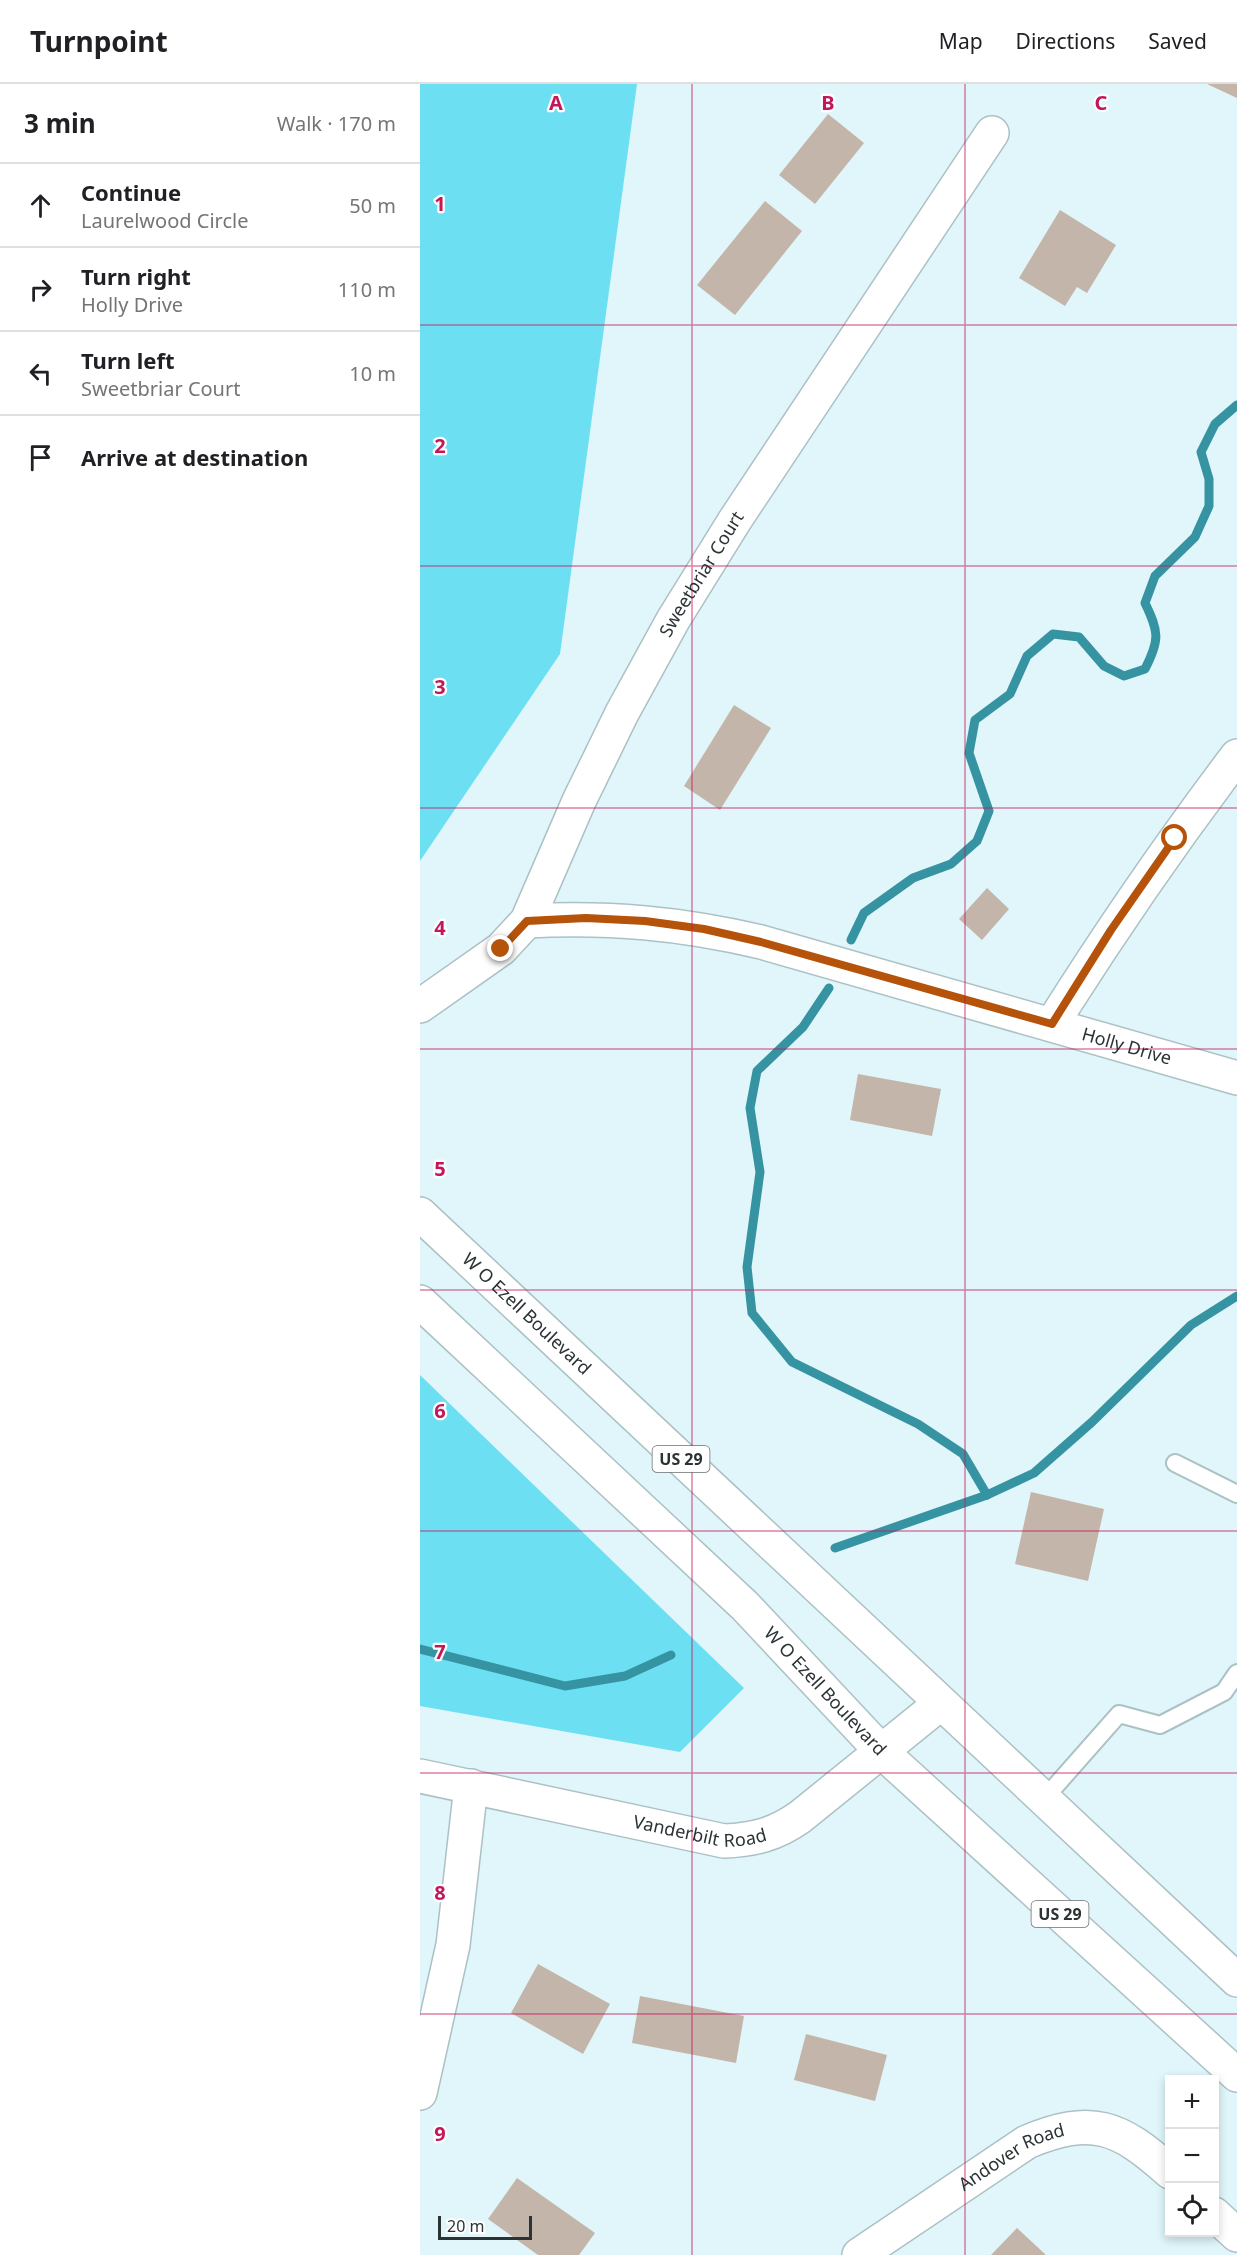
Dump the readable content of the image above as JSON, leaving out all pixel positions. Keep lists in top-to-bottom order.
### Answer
{
  "streets": {
    "street": [
      "Sweetbriar Court",
      "Holly Drive",
      "W O Ezell Boulevard",
      "US 29",
      "Vanderbilt Road",
      "Andover Road"
    ]
  },
  "crossings": [
    ["Sweetbriar Court", "Holly Drive"],
    ["W O Ezell Boulevard", "Vanderbilt Road"]
  ],
  "scale_bar": "20 m",
  "page": {
    "header": "Turnpoint",
    "nav": ["Map", "Directions", "Saved"],
    "heading": ["3 min", "Walk · 170 m"],
    "list": [
      ["Continue", "Laurelwood Circle", "50 m"],
      ["Turn right", "Holly Drive", "110 m"],
      ["Turn left", "Sweetbriar Court", "10 m"],
      "Arrive at destination"
    ],
    "map_buttons": ["+", "−"],
    "scale": "20 m"
  },
  "grid": {
    "columns": ["A", "B", "C"],
    "rows": [
      "1",
      "2",
      "3",
      "4",
      "5",
      "6",
      "7",
      "8",
      "9"
    ]
  }
}
